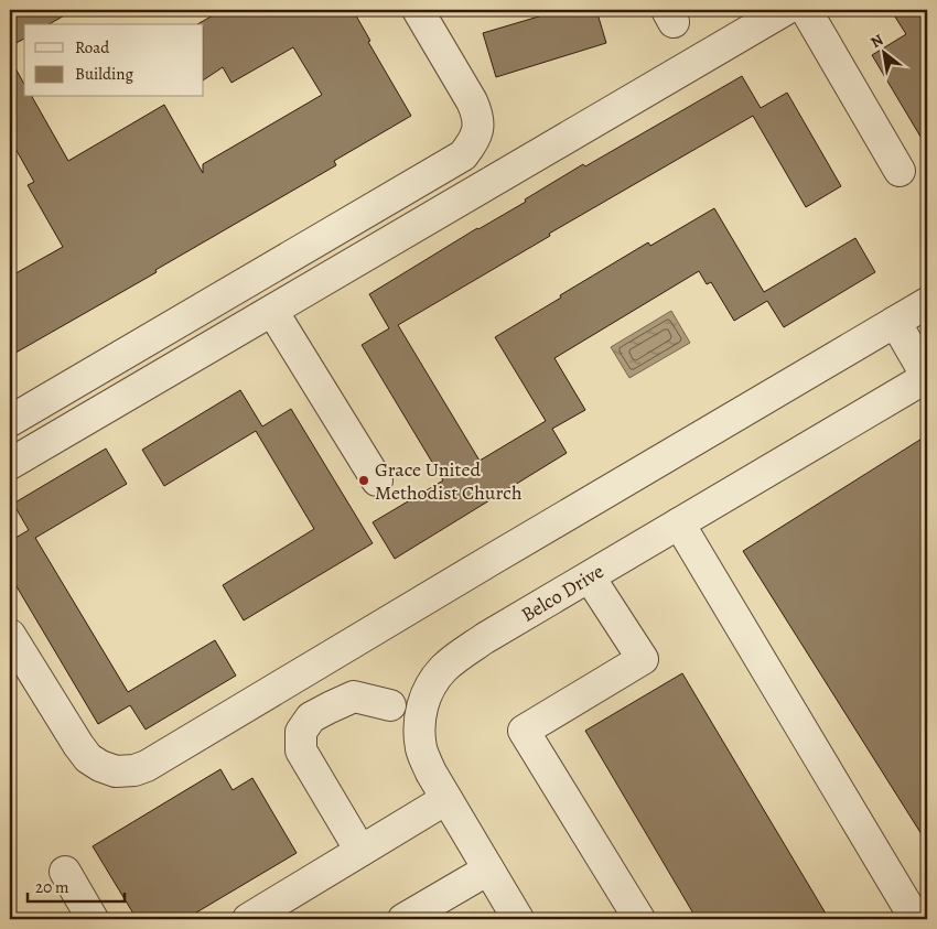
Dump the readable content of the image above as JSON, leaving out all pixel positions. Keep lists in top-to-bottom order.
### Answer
{
  "streets": {
    "street": ["Belco Drive"]
  },
  "places": ["Grace United Methodist Church"],
  "legend": ["Road", "Building"],
  "scale_bar": "20 m",
  "north": "top left"
}
